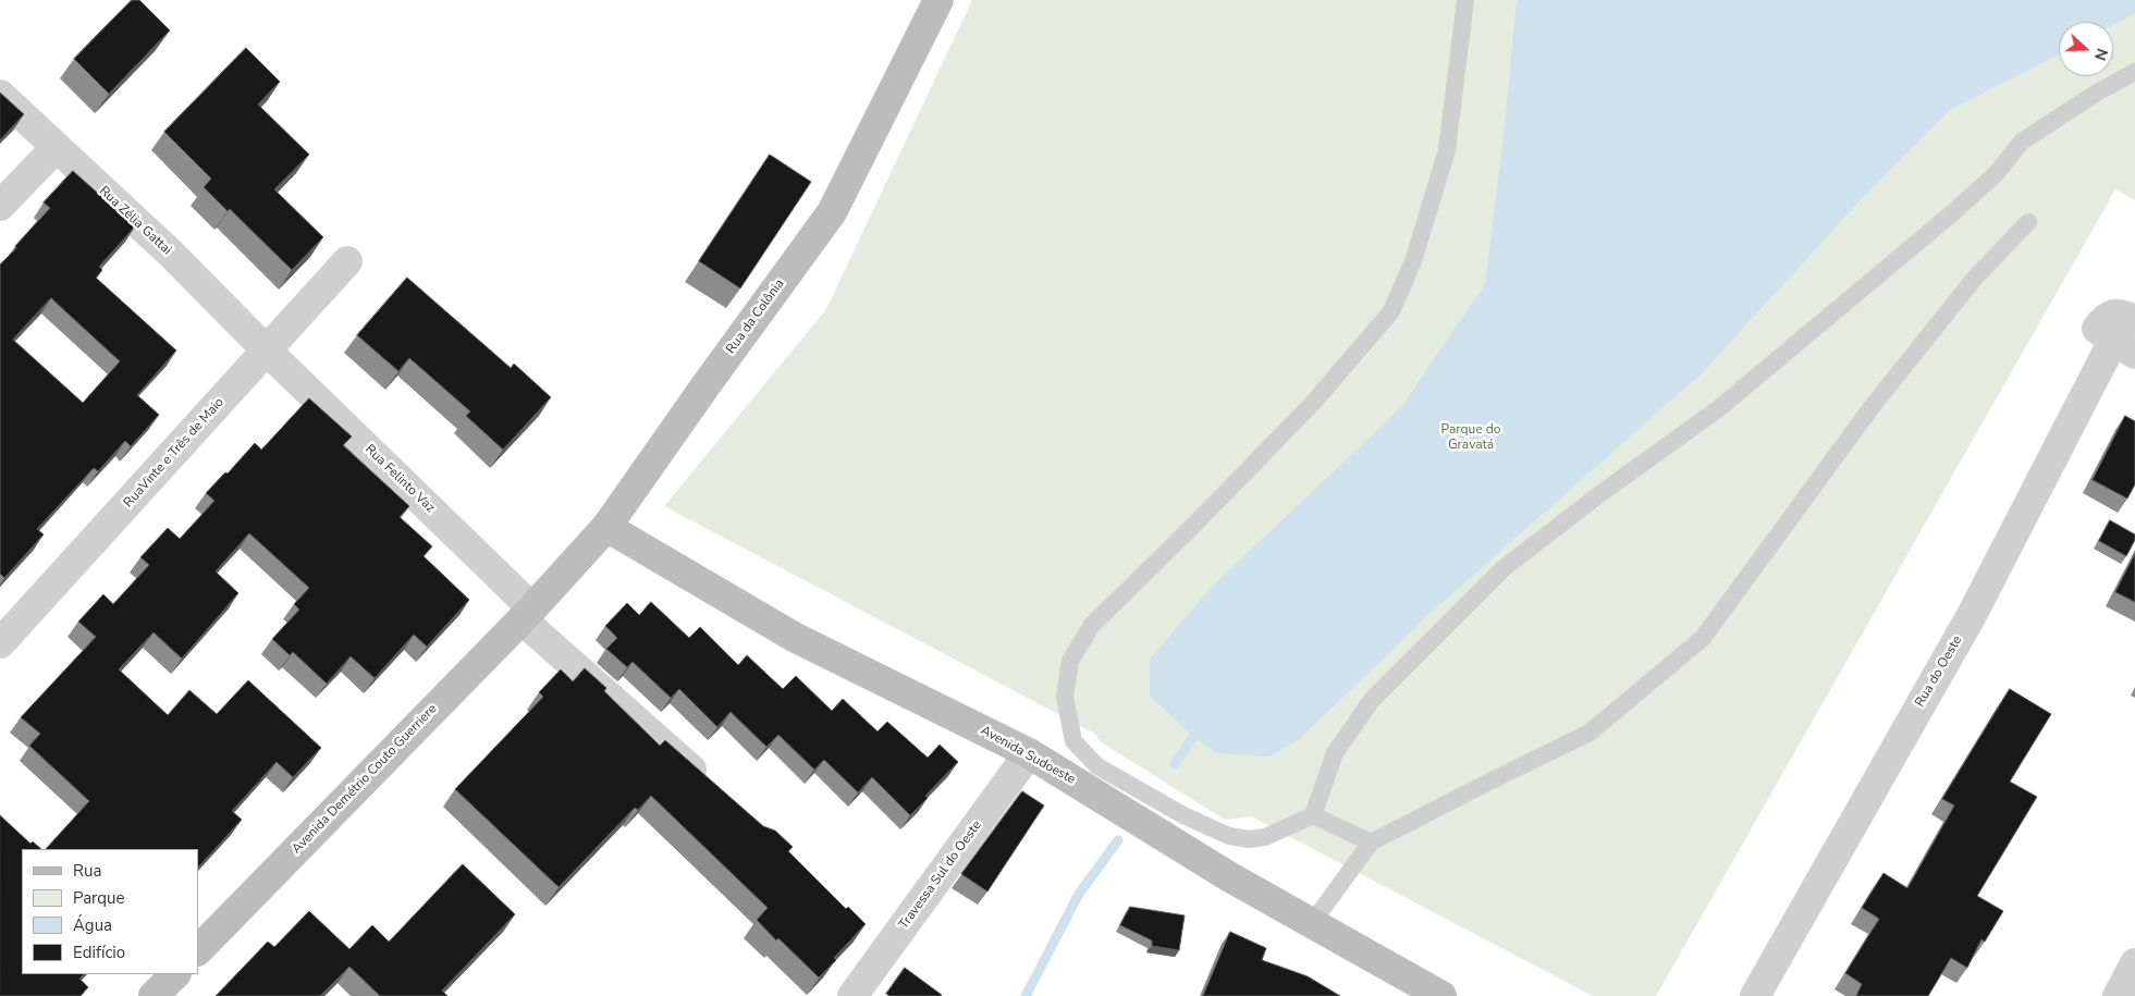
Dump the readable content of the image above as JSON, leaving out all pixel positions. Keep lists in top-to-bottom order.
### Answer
{
  "streets": {
    "main road": ["Rua da Colônia", "Avenida Sudoeste", "Avenida Demétrio Couto Guerriere"],
    "street": [
      "Rua Zélia Gattai",
      "RuaVinte e Três de Maio",
      "Rua Felinto Vaz",
      "Rua do Oeste",
      "Travessa Sul do Oeste"
    ]
  },
  "crossings": [
    ["Rua Zélia Gattai", "RuaVinte e Três de Maio"],
    ["Rua Zélia Gattai", "Rua Felinto Vaz"],
    ["Rua da Colônia", "Rua Felinto Vaz"],
    ["Rua da Colônia", "Avenida Sudoeste"],
    ["Rua da Colônia", "Avenida Demétrio Couto Guerriere"],
    ["RuaVinte e Três de Maio", "Rua Felinto Vaz"],
    ["Rua Felinto Vaz", "Avenida Demétrio Couto Guerriere"],
    ["Avenida Sudoeste", "Travessa Sul do Oeste"]
  ],
  "parks": ["Parque do Gravatá"],
  "legend": [
    "Rua",
    "Parque",
    "Água",
    "Edifício"
  ],
  "north": "right"
}
